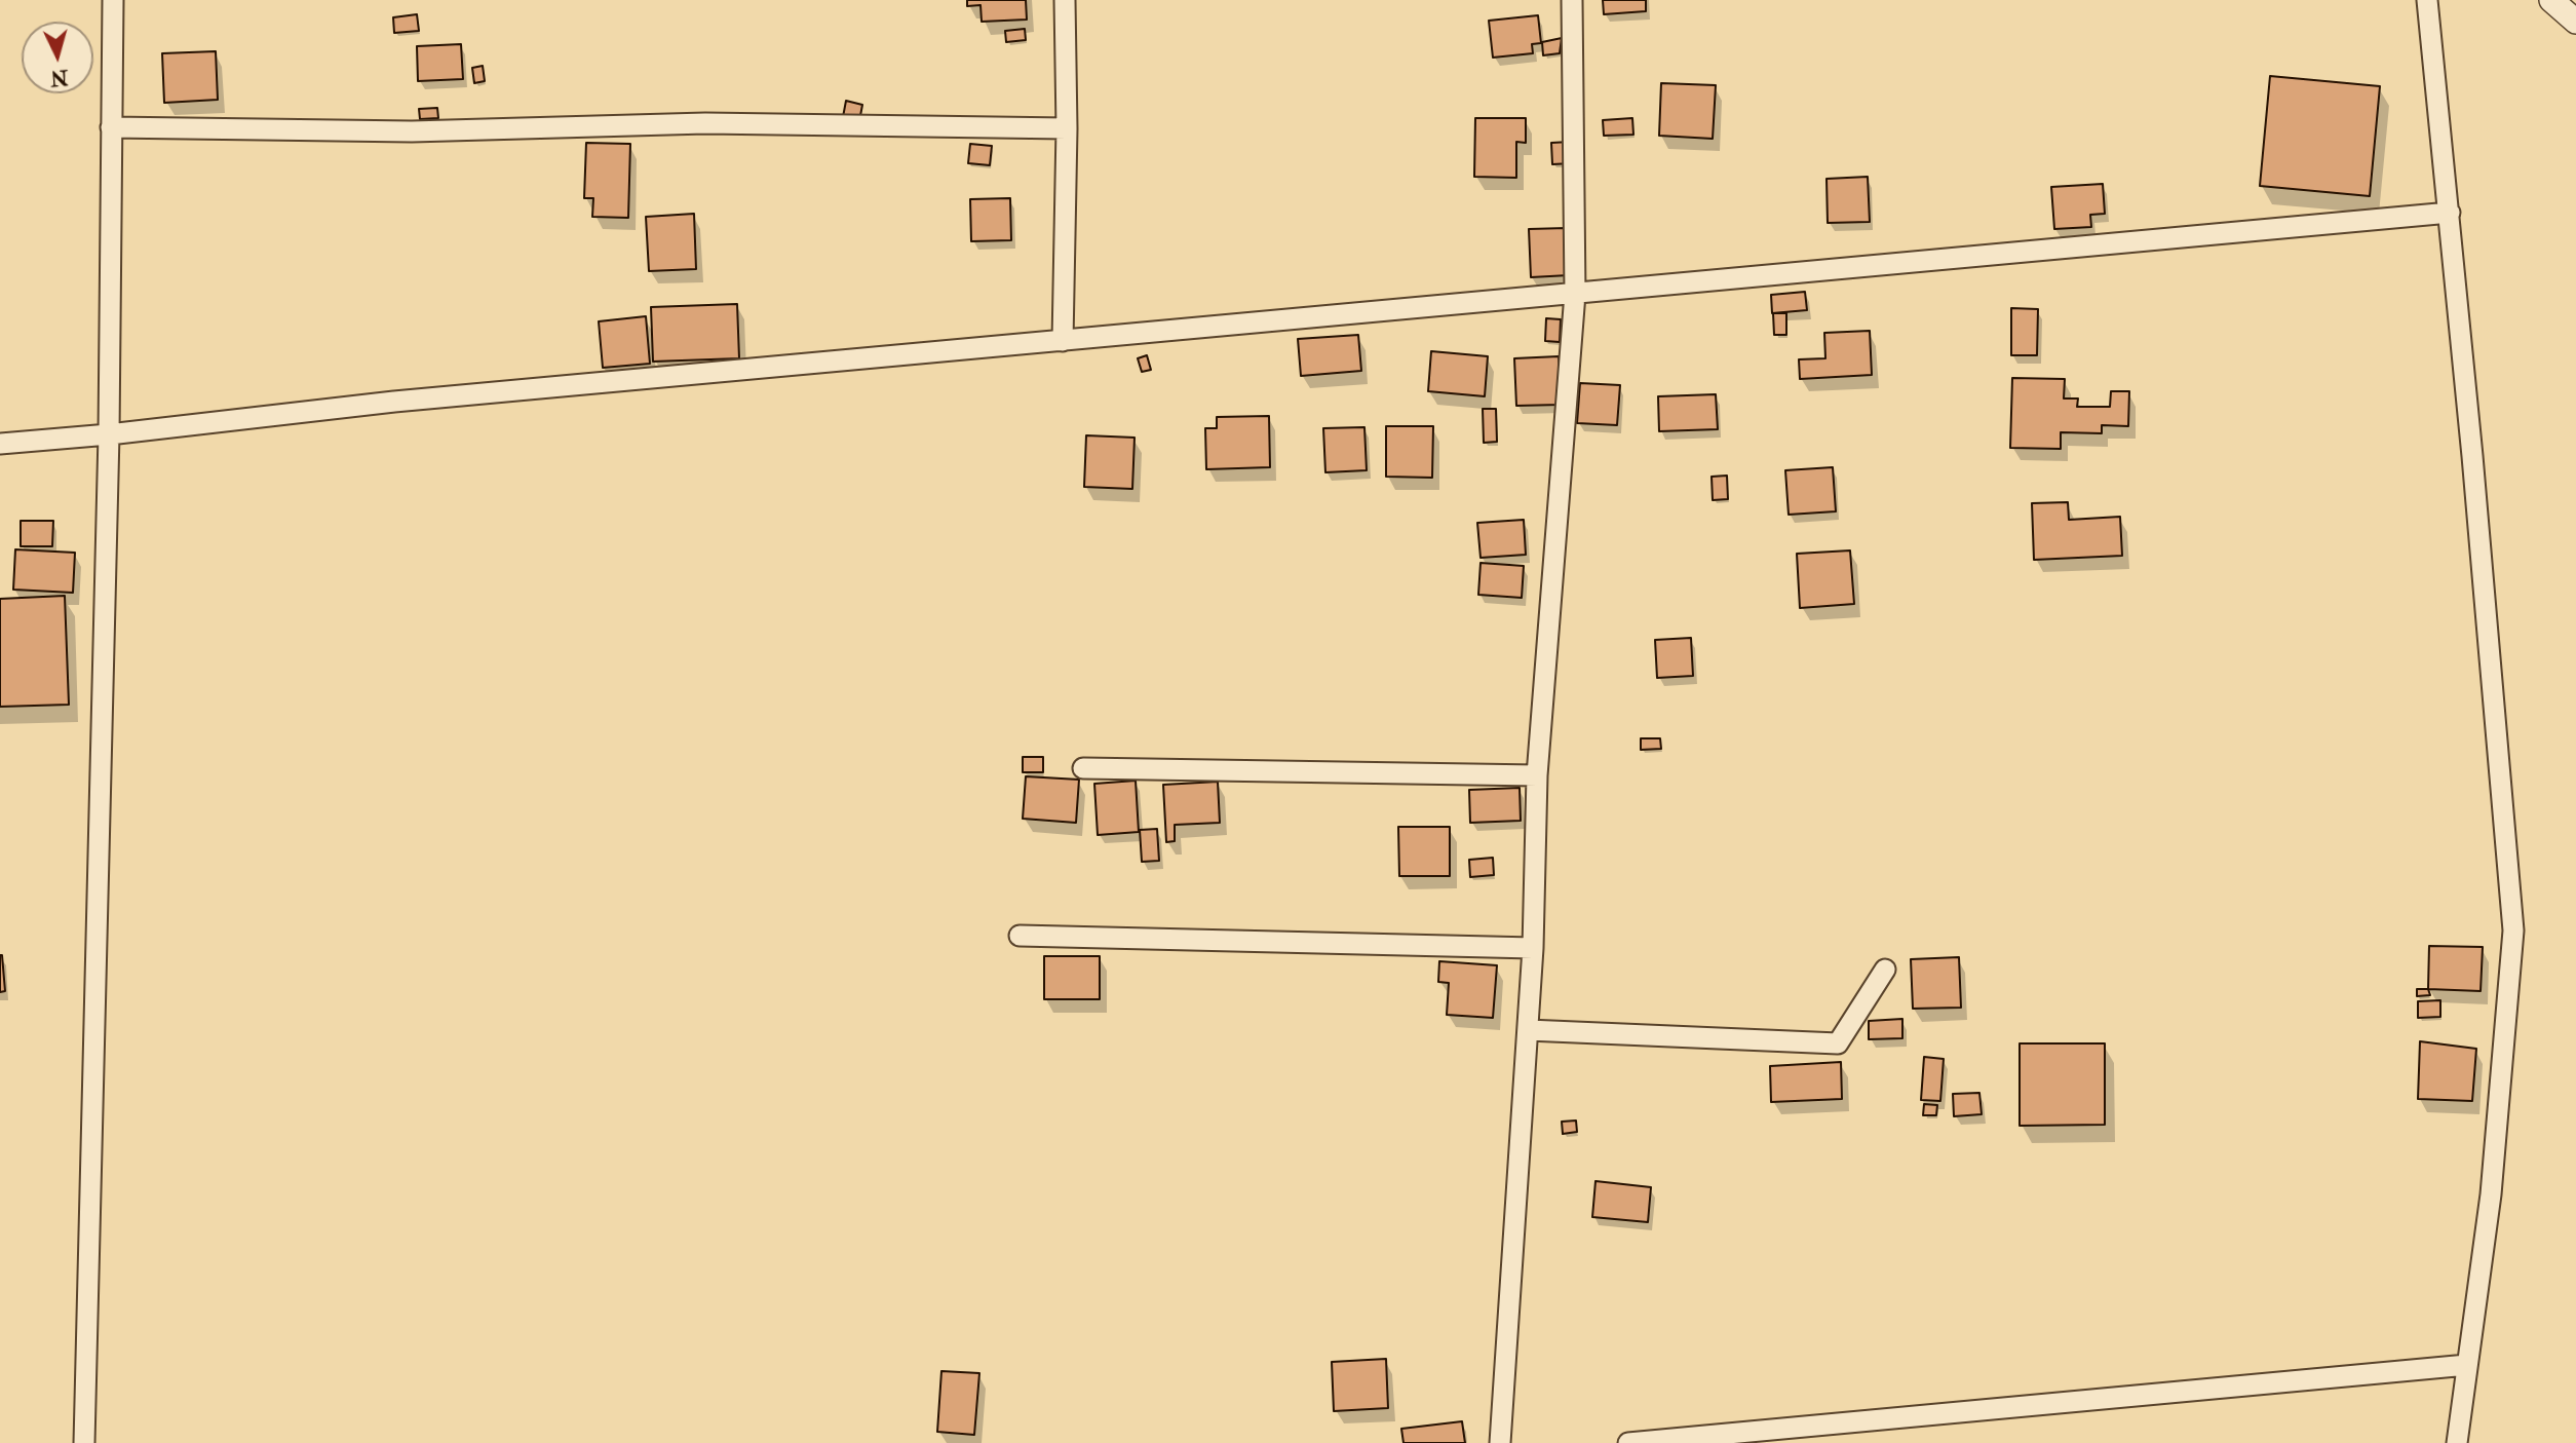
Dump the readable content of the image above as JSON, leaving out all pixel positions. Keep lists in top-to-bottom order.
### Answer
{
  "north": "bottom"
}
